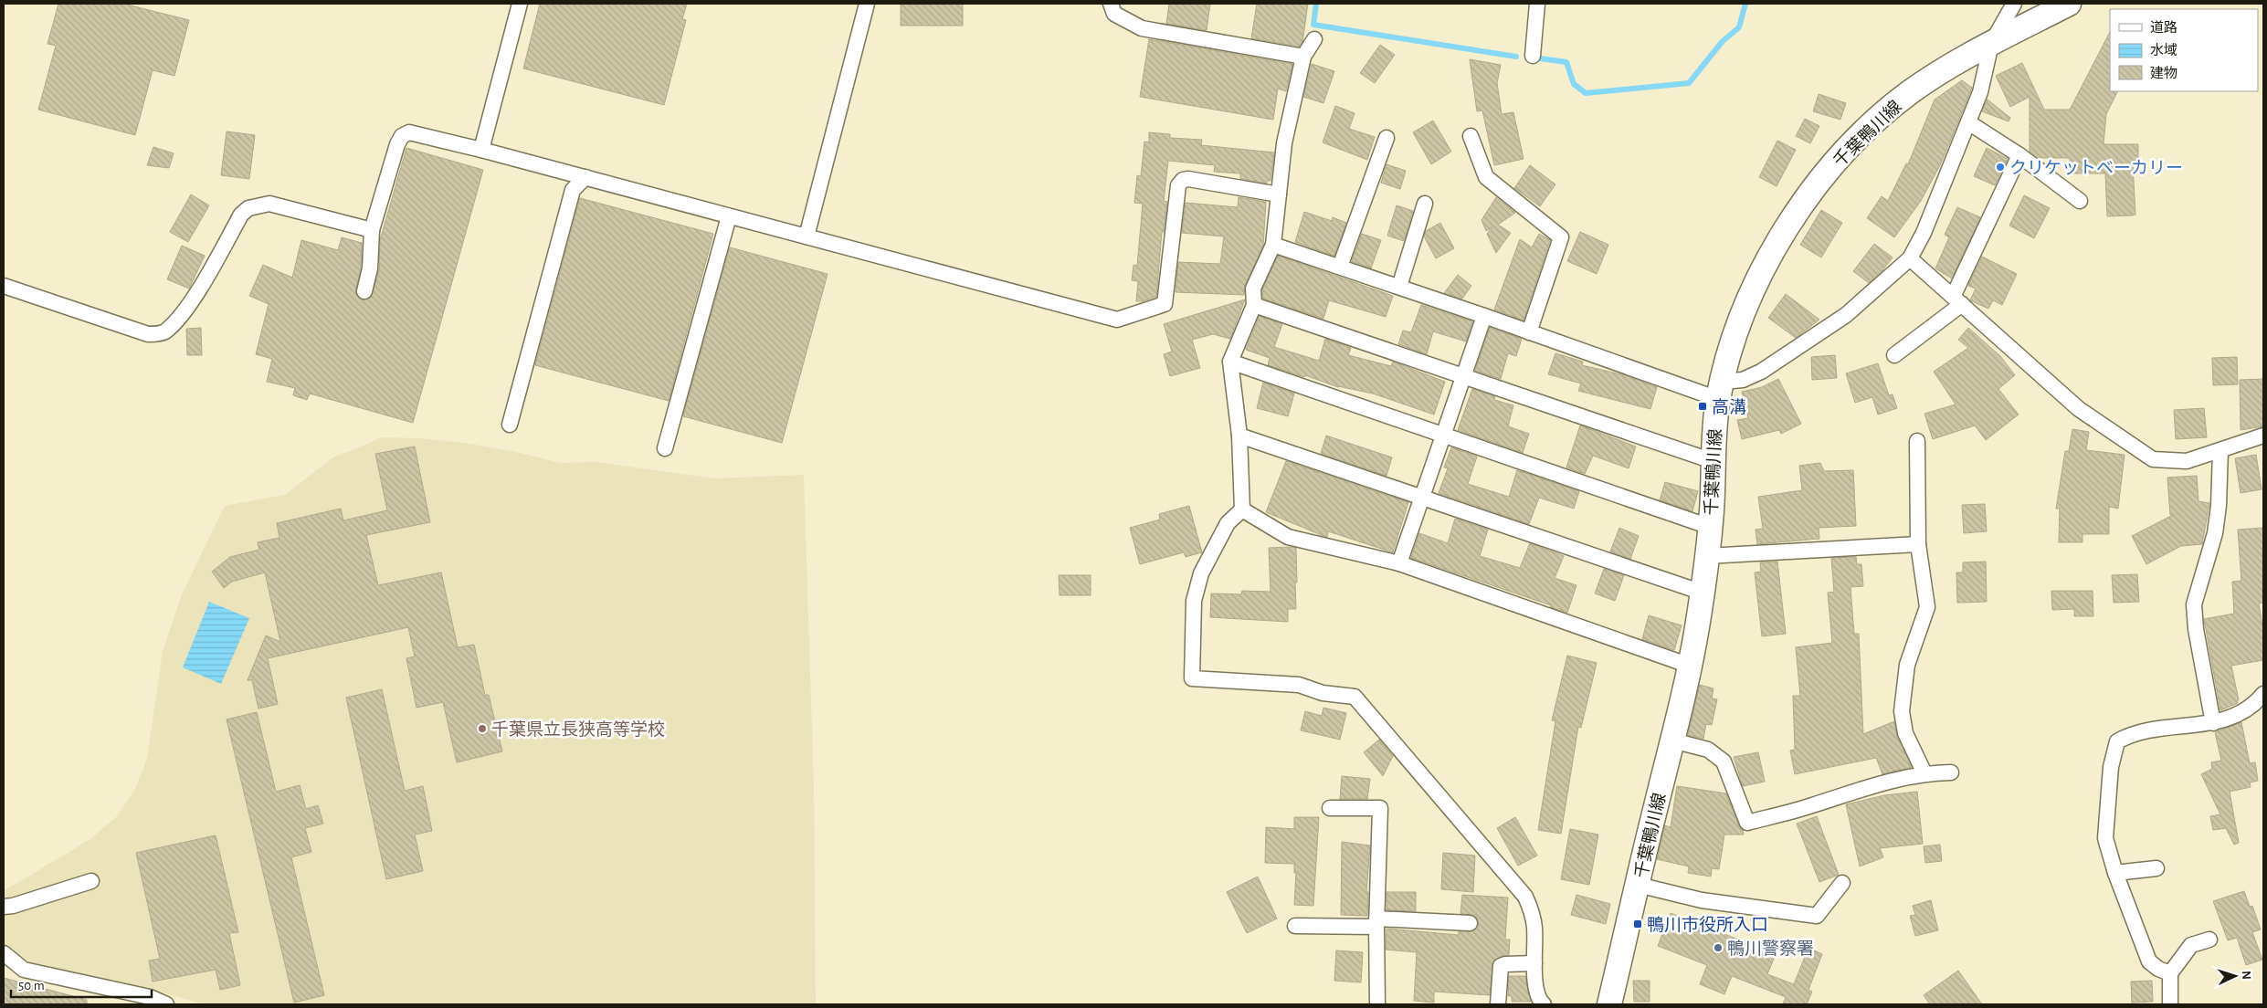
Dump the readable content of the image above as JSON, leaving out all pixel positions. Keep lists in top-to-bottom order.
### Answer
{
  "streets": {
    "main road": ["千葉鴨川線"]
  },
  "places": {
    "other": ["クリケットベーカリー", "千葉県立長狭高等学校", "鴨川警察署"],
    "transit": ["高溝", "鴨川市役所入口"]
  },
  "legend": ["道路", "水域", "建物"],
  "scale_bar": "50 m",
  "north": "right"
}
